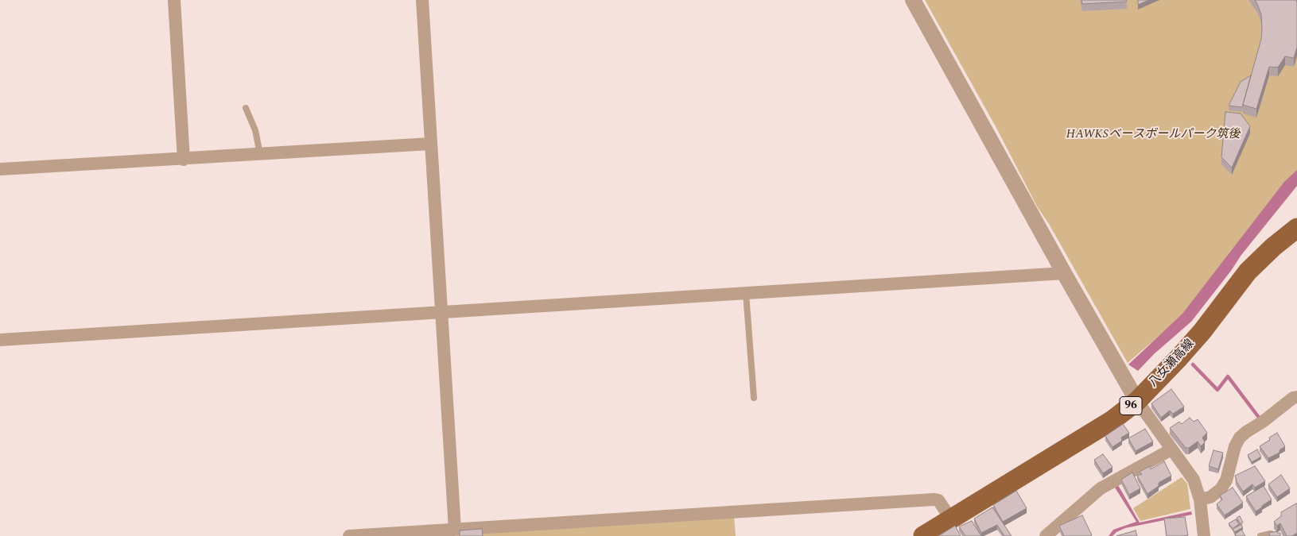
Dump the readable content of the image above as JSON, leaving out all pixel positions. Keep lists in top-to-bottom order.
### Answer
{
  "streets": {
    "main road": ["八女瀬高線", "96"]
  },
  "parks": ["HAWKSベースボールパーク筑後"]
}
